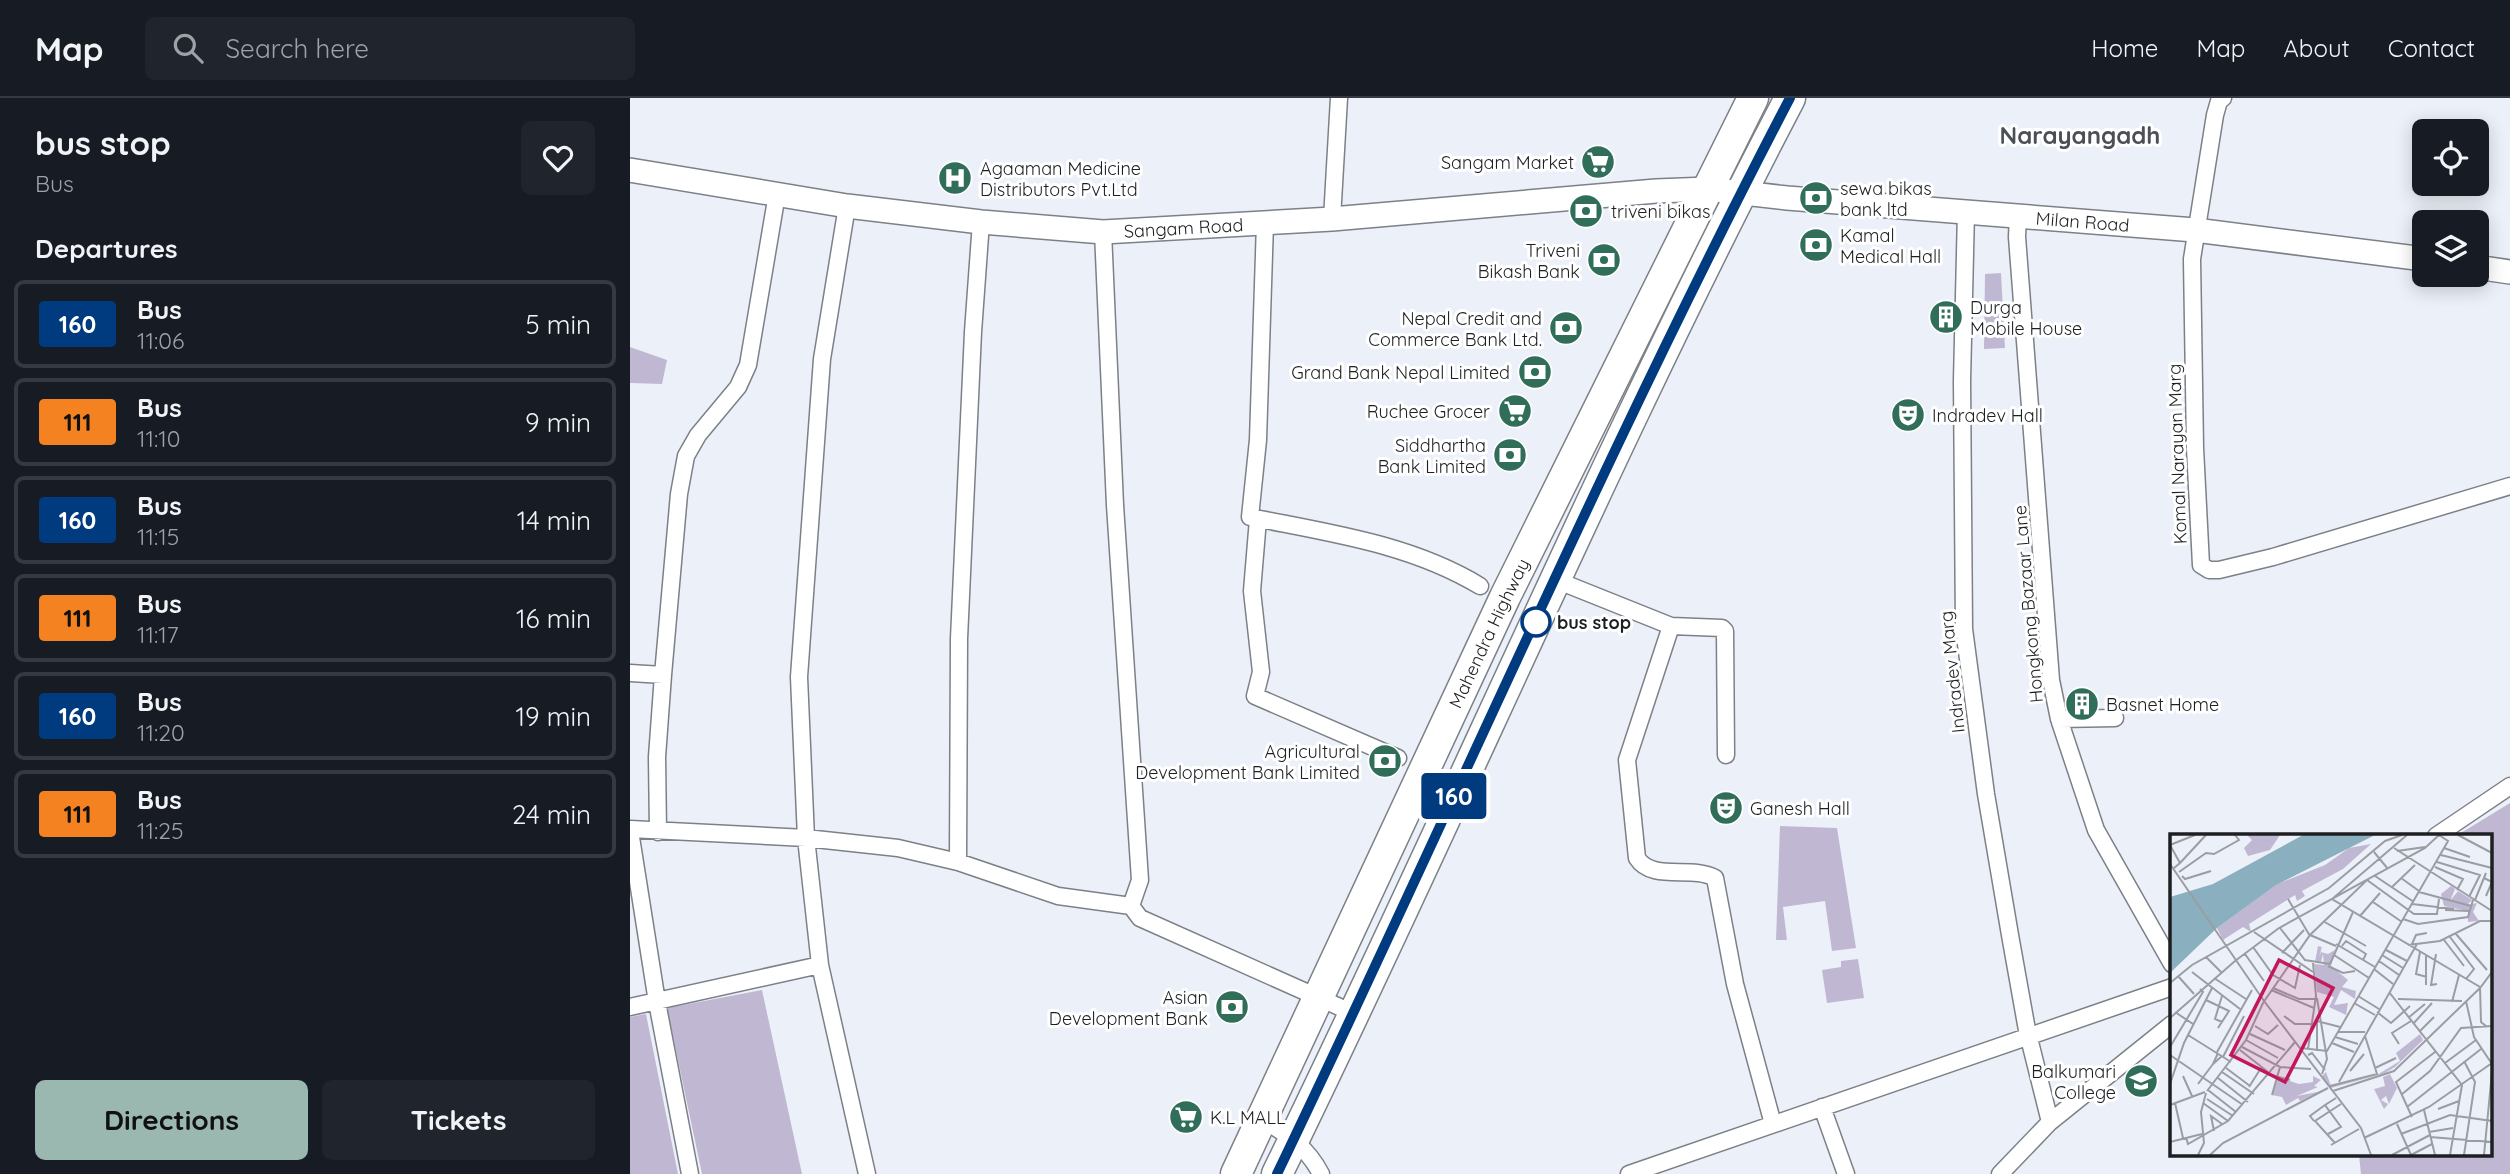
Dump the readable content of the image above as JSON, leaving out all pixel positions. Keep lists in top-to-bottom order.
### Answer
{
  "streets": {
    "highway": ["Mahendra Highway"],
    "street": [
      "Milan Road",
      "Sangam Road",
      "Komal Narayan Marg",
      "Hongkong Bazaar Lane",
      "Indradev Marg"
    ]
  },
  "crossings": [
    ["Milan Road", "Sangam Road"],
    ["Milan Road", "Komal Narayan Marg"],
    ["Milan Road", "Hongkong Bazaar Lane"],
    ["Milan Road", "Indradev Marg"],
    ["Sangam Road", "Mahendra Highway"]
  ],
  "districts": ["Narayangadh"],
  "places": {
    "supermarket": ["Sangam Market", "Ruchee Grocer", "K.L MALL"],
    "hospital": ["Agaaman Medicine Distributors Pvt.Ltd"],
    "bank": [
      "sewa bikas bank ltd",
      "triveni bikas",
      "Kamal Medical Hall",
      "Triveni Bikash Bank",
      "Nepal Credit and Commerce Bank Ltd.",
      "Grand Bank Nepal Limited",
      "Siddhartha Bank Limited",
      "Agricultural Development Bank Limited",
      "Asian Development Bank"
    ],
    "building": ["Durga Mobile House", "Basnet Home"],
    "theatre": ["Indradev Hall", "Ganesh Hall"],
    "other": ["bus stop"],
    "school or university": ["Balkumari College"]
  },
  "lines": ["bus line 160"],
  "page": {
    "header": "Map",
    "search": "Search here",
    "nav": [
      "Home",
      "Map",
      "About",
      "Contact"
    ],
    "heading": [
      ["bus stop", "Bus"],
      "Departures"
    ],
    "on_map": "160",
    "list": [
      {
        "mark": "160",
        "name": "Bus",
        "note": "11:06",
        "value": "5 min"
      },
      {
        "mark": "111",
        "name": "Bus",
        "note": "11:10",
        "value": "9 min"
      },
      {
        "mark": "160",
        "name": "Bus",
        "note": "11:15",
        "value": "14 min"
      },
      {
        "mark": "111",
        "name": "Bus",
        "note": "11:17",
        "value": "16 min"
      },
      {
        "mark": "160",
        "name": "Bus",
        "note": "11:20",
        "value": "19 min"
      },
      {
        "mark": "111",
        "name": "Bus",
        "note": "11:25",
        "value": "24 min"
      }
    ],
    "buttons": ["Directions", "Tickets"]
  }
}
